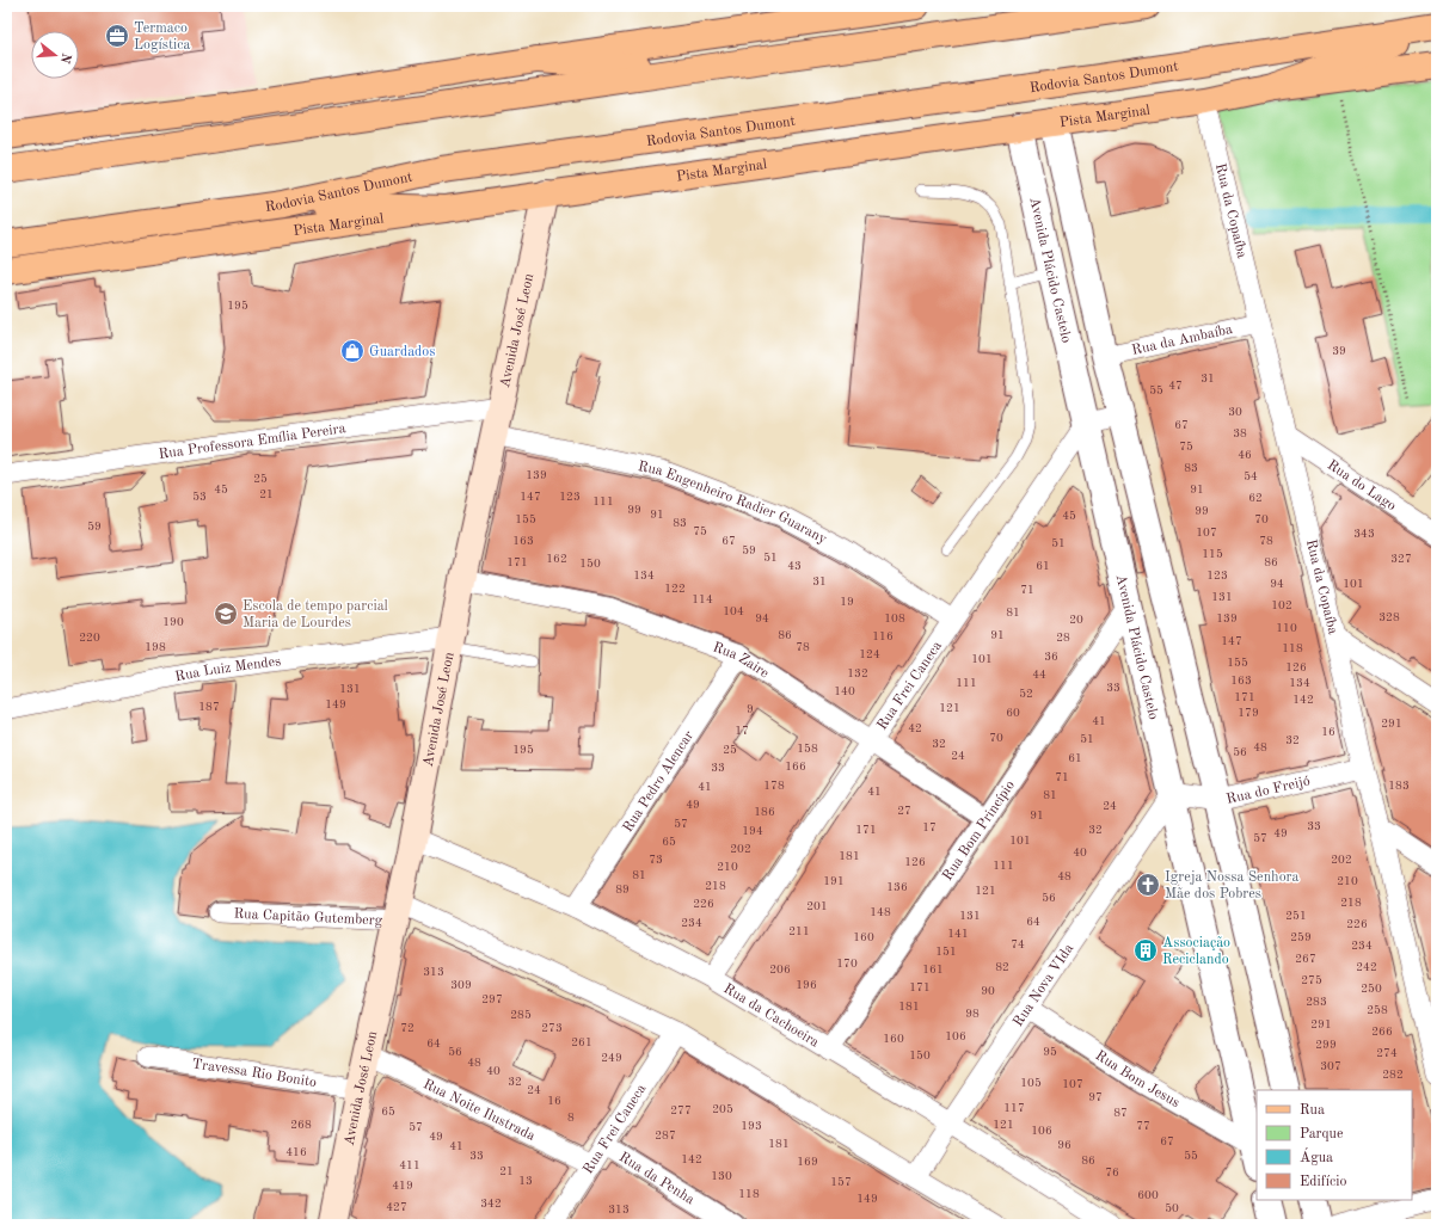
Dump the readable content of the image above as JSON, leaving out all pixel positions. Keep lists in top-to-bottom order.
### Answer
{
  "streets": {
    "main road": ["Rodovia Santos Dumont", "Pista Marginal", "Avenida José Leon"],
    "street": [
      "Rua da Copaíba",
      "Avenida Plácido Castelo",
      "Rua da Ambaíba",
      "Rua Professora Emília Pereira",
      "Rua do Lago",
      "Rua Engenheiro Radier Guarany",
      "Rua Zaire",
      "Rua Luiz Mendes",
      "Rua Frei Caneca",
      "Rua Pedro Alencar",
      "Rua do Freijó",
      "Rua Bom Princípio",
      "Rua Capitão Gutemberg",
      "Rua Nova VIda",
      "Rua da Cachoeira",
      "Travessa Rio Bonito",
      "Rua Bom Jesus",
      "Rua Noite Ilustrada",
      "Rua da Penha"
    ]
  },
  "crossings": [
    ["Pista Marginal", "Rua da Copaíba"],
    ["Pista Marginal", "Avenida Plácido Castelo"],
    ["Pista Marginal", "Avenida José Leon"],
    ["Rua da Copaíba", "Rua da Ambaíba"],
    ["Rua da Copaíba", "Rua do Lago"],
    ["Rua da Copaíba", "Rua do Freijó"],
    ["Avenida Plácido Castelo", "Rua Frei Caneca"],
    ["Avenida Plácido Castelo", "Rua do Freijó"],
    ["Avenida Plácido Castelo", "Rua Bom Princípio"],
    ["Avenida Plácido Castelo", "Rua Nova VIda"],
    ["Avenida Plácido Castelo", "Rua Bom Jesus"],
    ["Avenida José Leon", "Rua Professora Emília Pereira"],
    ["Avenida José Leon", "Rua Engenheiro Radier Guarany"],
    ["Avenida José Leon", "Rua Zaire"],
    ["Avenida José Leon", "Rua Luiz Mendes"],
    ["Avenida José Leon", "Rua Capitão Gutemberg"],
    ["Avenida José Leon", "Rua da Cachoeira"],
    ["Avenida José Leon", "Travessa Rio Bonito"],
    ["Avenida José Leon", "Rua Noite Ilustrada"],
    ["Rua Engenheiro Radier Guarany", "Rua Frei Caneca"],
    ["Rua Zaire", "Rua Frei Caneca"],
    ["Rua Zaire", "Rua Pedro Alencar"],
    ["Rua Zaire", "Rua Bom Princípio"],
    ["Rua Frei Caneca", "Rua da Cachoeira"],
    ["Rua Frei Caneca", "Rua Noite Ilustrada"],
    ["Rua Frei Caneca", "Rua da Penha"],
    ["Rua Pedro Alencar", "Rua da Cachoeira"],
    ["Rua do Freijó", "Rua Nova VIda"],
    ["Rua Bom Princípio", "Rua da Cachoeira"],
    ["Rua Nova VIda", "Rua da Cachoeira"],
    ["Rua Nova VIda", "Rua Bom Jesus"]
  ],
  "places": {
    "office": ["Termaco Logística"],
    "shop": ["Guardados"],
    "school or university": ["Escola de tempo parcial Maria de Lourdes"],
    "church": ["Igreja Nossa Senhora Mãe dos Pobres"],
    "building": ["Associação Reciclando"]
  },
  "house_numbers": [
    "195",
    "39",
    "31",
    "47",
    "55",
    "30",
    "67",
    "38",
    "75",
    "46",
    "83",
    "139",
    "54",
    "25",
    "45",
    "91",
    "21",
    "53",
    "147",
    "123",
    "62",
    "111",
    "99",
    "99",
    "91",
    "45",
    "155",
    "70",
    "83",
    "59",
    "75",
    "107",
    "343",
    "163",
    "67",
    "78",
    "51",
    "59",
    "115",
    "51",
    "162",
    "327",
    "171",
    "86",
    "150",
    "43",
    "61",
    "134",
    "123",
    "31",
    "94",
    "101",
    "122",
    "71",
    "131",
    "114",
    "19",
    "102",
    "104",
    "81",
    "328",
    "94",
    "108",
    "139",
    "20",
    "190",
    "110",
    "86",
    "91",
    "116",
    "220",
    "28",
    "147",
    "198",
    "78",
    "118",
    "124",
    "36",
    "101",
    "155",
    "126",
    "132",
    "44",
    "163",
    "111",
    "134",
    "33",
    "131",
    "140",
    "52",
    "171",
    "142",
    "149",
    "187",
    "121",
    "9",
    "60",
    "179",
    "41",
    "291",
    "42",
    "17",
    "16",
    "70",
    "51",
    "32",
    "32",
    "48",
    "158",
    "195",
    "25",
    "56",
    "24",
    "61",
    "166",
    "33",
    "71",
    "178",
    "183",
    "41",
    "41",
    "81",
    "49",
    "24",
    "27",
    "186",
    "91",
    "57",
    "33",
    "17",
    "171",
    "32",
    "194",
    "49",
    "57",
    "101",
    "65",
    "202",
    "40",
    "181",
    "73",
    "202",
    "126",
    "111",
    "210",
    "81",
    "48",
    "191",
    "210",
    "218",
    "136",
    "89",
    "121",
    "56",
    "218",
    "226",
    "201",
    "148",
    "131",
    "251",
    "64",
    "234",
    "226",
    "211",
    "141",
    "160",
    "259",
    "74",
    "234",
    "151",
    "267",
    "170",
    "82",
    "242",
    "206",
    "161",
    "313",
    "275",
    "309",
    "196",
    "171",
    "250",
    "90",
    "297",
    "283",
    "181",
    "258",
    "98",
    "285",
    "291",
    "72",
    "273",
    "266",
    "106",
    "160",
    "261",
    "64",
    "299",
    "56",
    "95",
    "274",
    "150",
    "249",
    "48",
    "307",
    "40",
    "282",
    "32",
    "105",
    "107",
    "24",
    "97",
    "16",
    "117",
    "205",
    "277",
    "65",
    "87",
    "8",
    "268",
    "121",
    "193",
    "77",
    "57",
    "106",
    "287",
    "49",
    "67",
    "181",
    "96",
    "41",
    "416",
    "33",
    "55",
    "142",
    "86",
    "169",
    "411",
    "21",
    "76",
    "130",
    "13",
    "157",
    "419",
    "118",
    "600",
    "149",
    "342",
    "427",
    "50",
    "313"
  ],
  "legend": [
    "Rua",
    "Parque",
    "Água",
    "Edifício"
  ],
  "north": "right"
}
